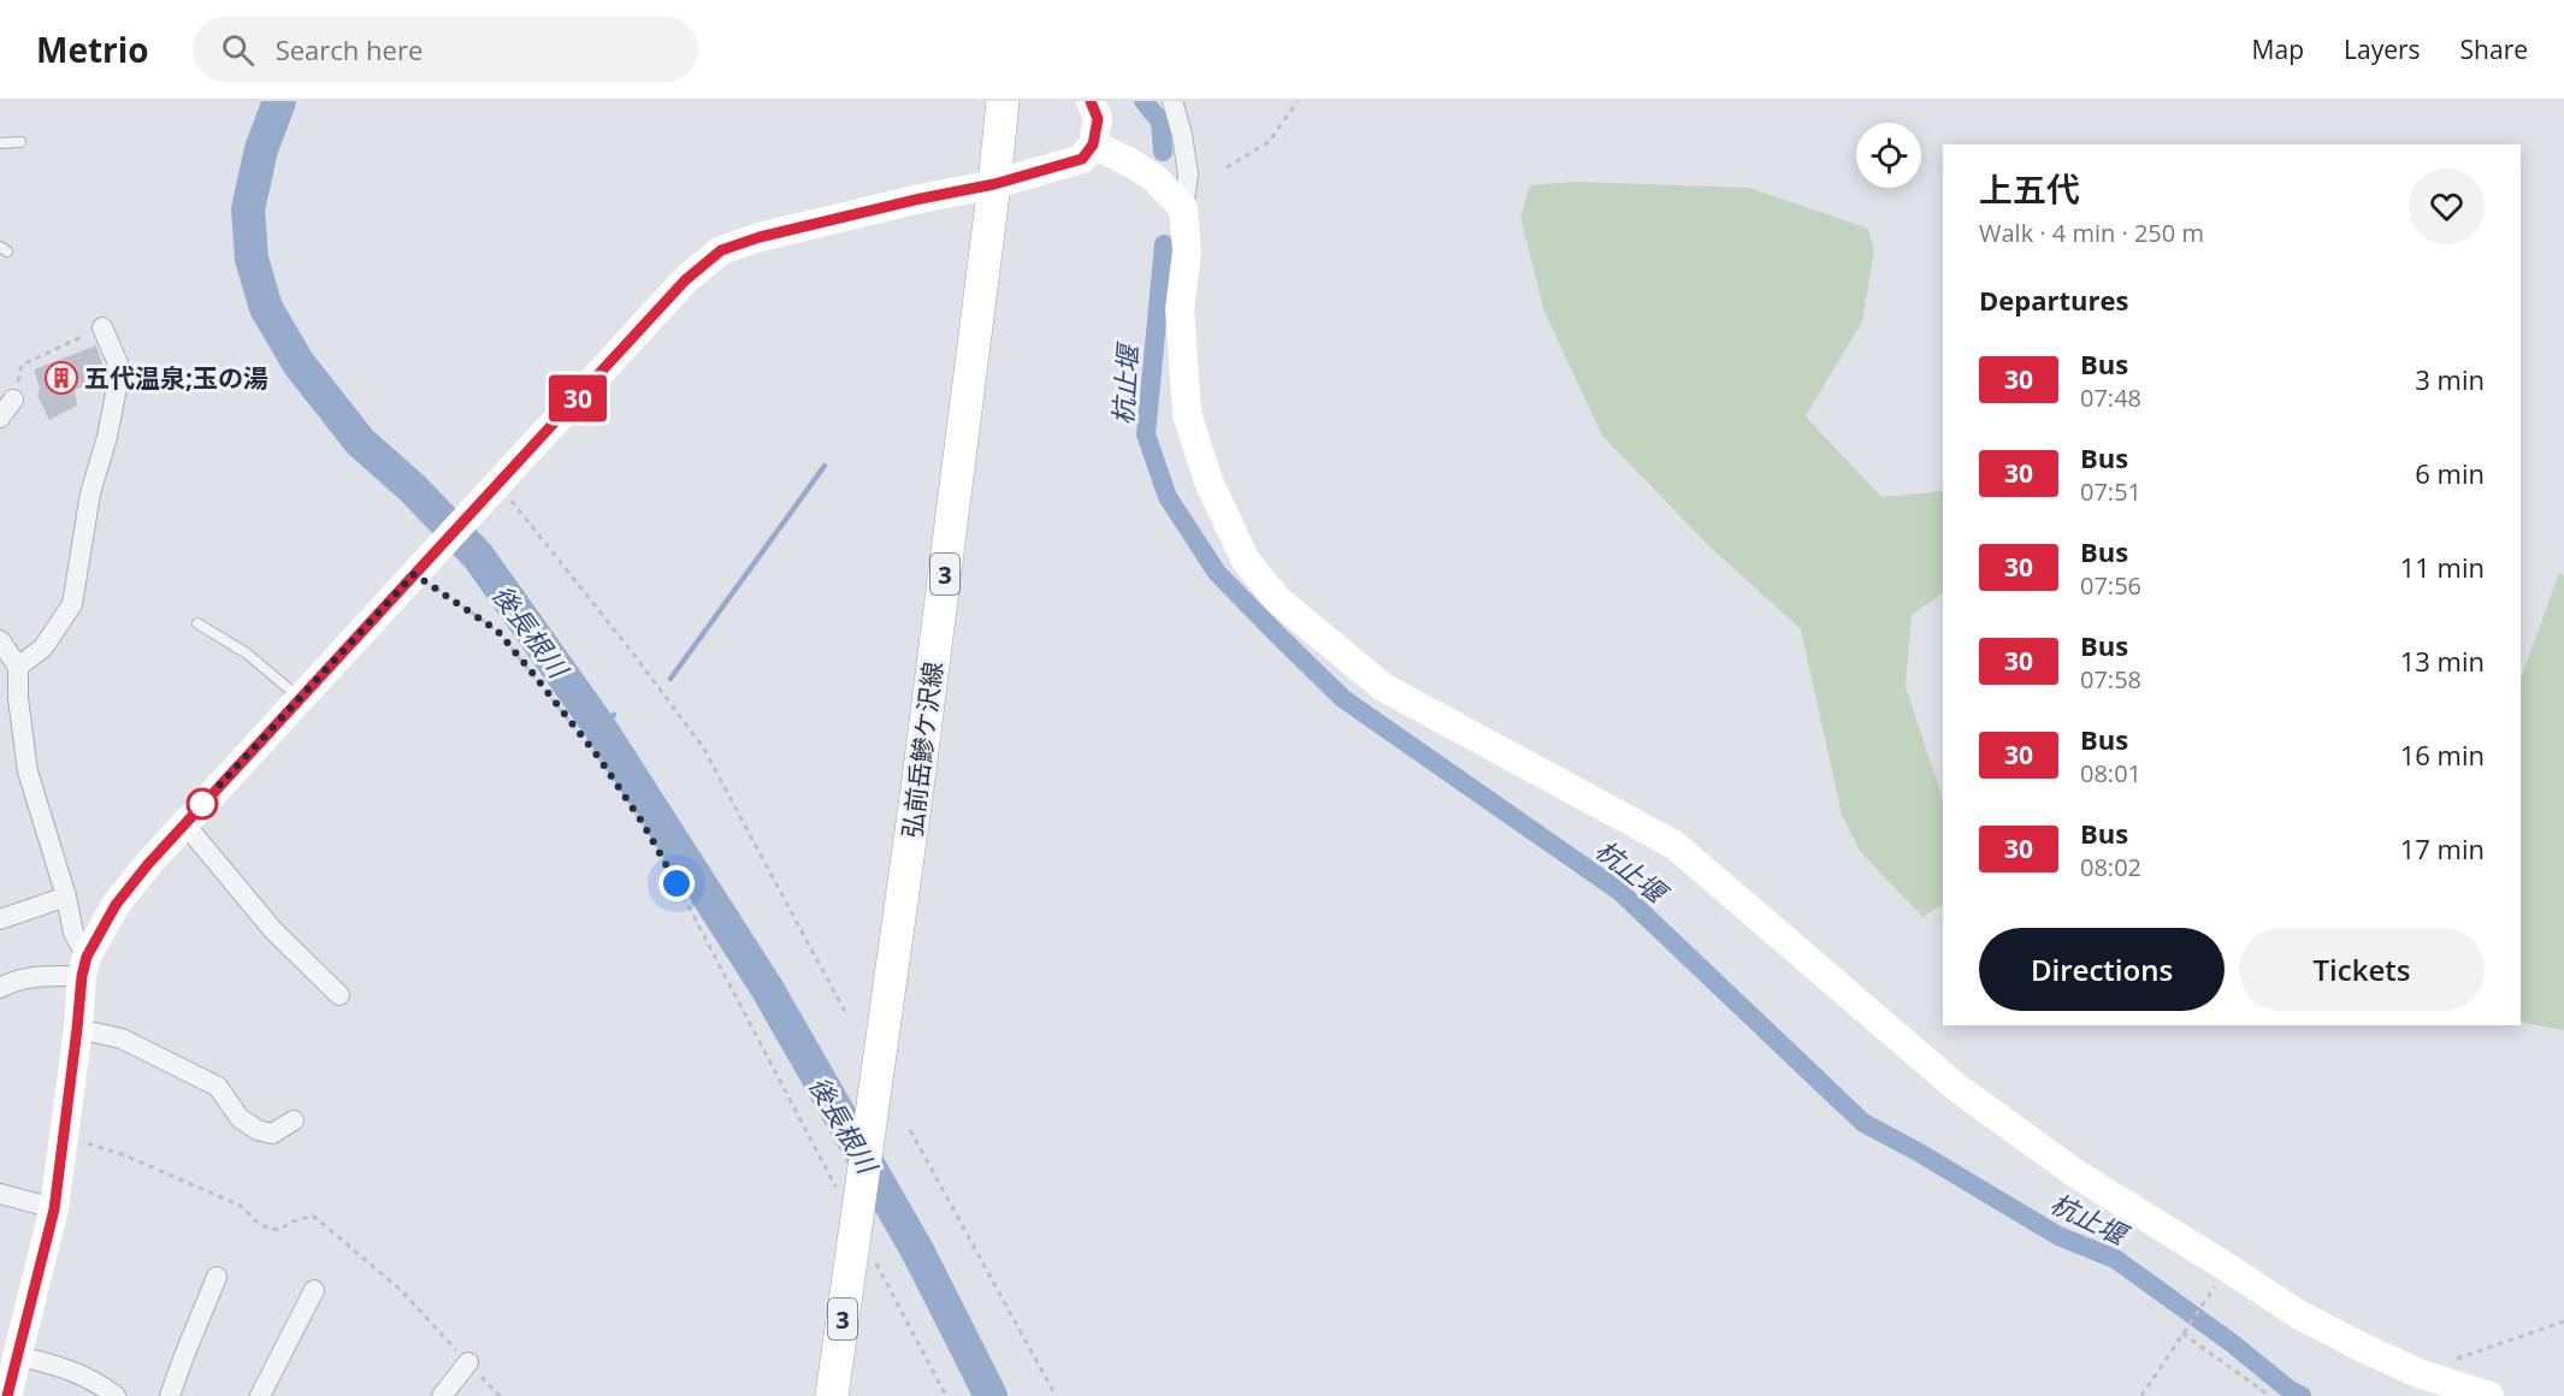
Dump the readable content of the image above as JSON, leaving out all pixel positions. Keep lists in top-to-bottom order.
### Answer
{
  "streets": {
    "main road": ["3", "弘前岳鰺ケ沢線"]
  },
  "water": ["杭止堰", "後長根川"],
  "places": {
    "building": ["五代温泉;玉の湯"]
  },
  "lines": ["bus line 30"],
  "page": {
    "header": "Metrio",
    "search": "Search here",
    "nav": ["Map", "Layers", "Share"],
    "on_map": "30",
    "heading": [
      ["上五代", "Walk · 4 min · 250 m"],
      "Departures"
    ],
    "list": [
      {
        "mark": "30",
        "name": "Bus",
        "note": "07:48",
        "value": "3 min"
      },
      {
        "mark": "30",
        "name": "Bus",
        "note": "07:51",
        "value": "6 min"
      },
      {
        "mark": "30",
        "name": "Bus",
        "note": "07:56",
        "value": "11 min"
      },
      {
        "mark": "30",
        "name": "Bus",
        "note": "07:58",
        "value": "13 min"
      },
      {
        "mark": "30",
        "name": "Bus",
        "note": "08:01",
        "value": "16 min"
      },
      {
        "mark": "30",
        "name": "Bus",
        "note": "08:02",
        "value": "17 min"
      }
    ],
    "buttons": ["Directions", "Tickets"]
  }
}
